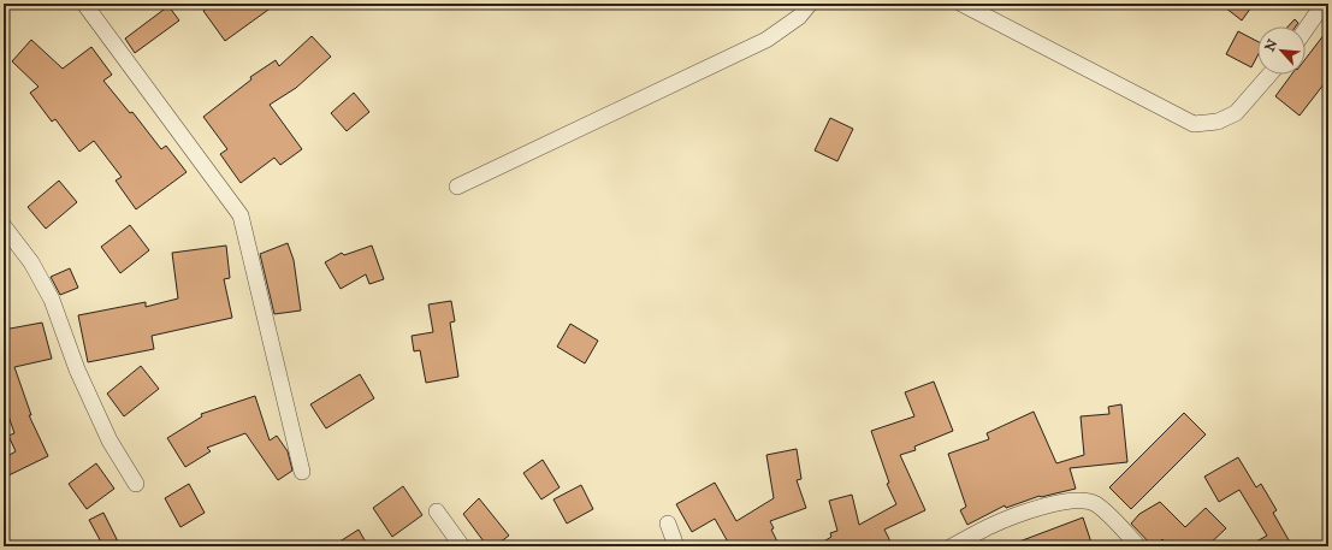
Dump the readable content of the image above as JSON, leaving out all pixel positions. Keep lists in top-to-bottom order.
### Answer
{
  "north": "top left"
}
